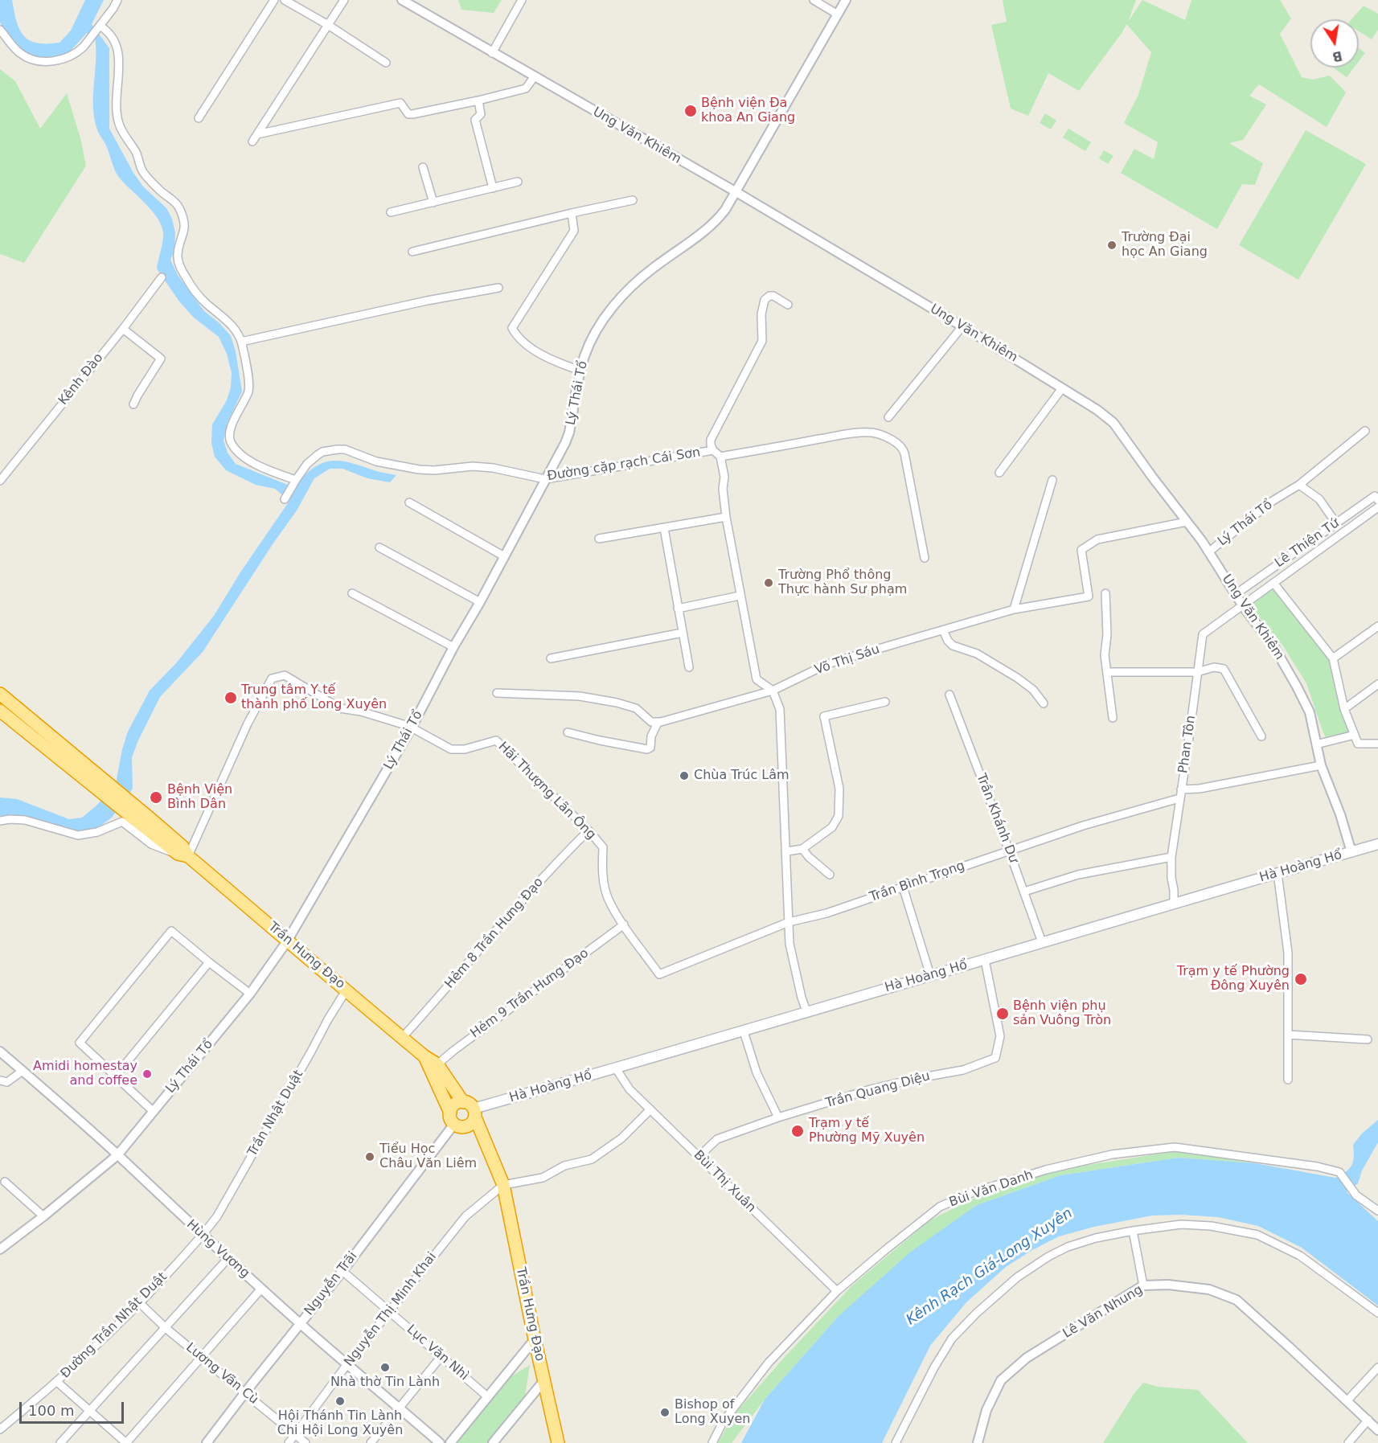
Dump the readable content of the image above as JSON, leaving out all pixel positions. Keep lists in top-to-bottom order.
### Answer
{
  "streets": {
    "highway": ["Trần Hưng Đạo"],
    "main road": ["Hà Hoàng Hổ"],
    "street": [
      "Ung Văn Khiêm",
      "Kênh Đào",
      "Lý Thái Tổ",
      "Đường cặp rạch Cái Sơn",
      "Lê Thiện Tứ",
      "Võ Thị Sáu",
      "Phan Tôn",
      "Hãi Thượng Lãn Ông",
      "Trần Khánh Dư",
      "Trần Bình Trọng",
      "Hẻm 8 Trần Hưng Đạo",
      "Hẻm 9 Trần Hưng Đạo",
      "Trần Quang Diệu",
      "Trần Nhật Duật",
      "Bùi Thị Xuân",
      "Bùi Văn Danh",
      "Hùng Vương",
      "Nguyễn Trãi",
      "Nguyễn Thị Minh Khai",
      "Lê Văn Nhung",
      "Đường Trần Nhật Duật",
      "Lục Văn Nhì",
      "Lương Vãn Cù"
    ]
  },
  "crossings": [
    ["Ung Văn Khiêm", "Lý Thái Tổ"],
    ["Ung Văn Khiêm", "Lê Thiện Tứ"],
    ["Ung Văn Khiêm", "Võ Thị Sáu"],
    ["Ung Văn Khiêm", "Phan Tôn"],
    ["Ung Văn Khiêm", "Hà Hoàng Hổ"],
    ["Lý Thái Tổ", "Đường cặp rạch Cái Sơn"],
    ["Lý Thái Tổ", "Hãi Thượng Lãn Ông"],
    ["Lý Thái Tổ", "Trần Hưng Đạo"],
    ["Lý Thái Tổ", "Hùng Vương"],
    ["Đường cặp rạch Cái Sơn", "Võ Thị Sáu"],
    ["Lê Thiện Tứ", "Phan Tôn"],
    ["Phan Tôn", "Hà Hoàng Hổ"],
    ["Phan Tôn", "Trần Bình Trọng"],
    ["Hãi Thượng Lãn Ông", "Trần Bình Trọng"],
    ["Hãi Thượng Lãn Ông", "Hẻm 8 Trần Hưng Đạo"],
    ["Hãi Thượng Lãn Ông", "Trần Hưng Đạo"],
    ["Hãi Thượng Lãn Ông", "Hẻm 9 Trần Hưng Đạo"],
    ["Trần Khánh Dư", "Hà Hoàng Hổ"],
    ["Trần Khánh Dư", "Trần Bình Trọng"],
    ["Hà Hoàng Hổ", "Trần Hưng Đạo"],
    ["Hà Hoàng Hổ", "Trần Quang Diệu"],
    ["Hà Hoàng Hổ", "Bùi Thị Xuân"],
    ["Hẻm 8 Trần Hưng Đạo", "Trần Hưng Đạo"],
    ["Trần Hưng Đạo", "Hẻm 9 Trần Hưng Đạo"],
    ["Trần Hưng Đạo", "Trần Nhật Duật"],
    ["Trần Hưng Đạo", "Nguyễn Trãi"],
    ["Trần Hưng Đạo", "Nguyễn Thị Minh Khai"],
    ["Trần Quang Diệu", "Bùi Thị Xuân"],
    ["Trần Nhật Duật", "Hùng Vương"],
    ["Trần Nhật Duật", "Đường Trần Nhật Duật"],
    ["Bùi Thị Xuân", "Bùi Văn Danh"],
    ["Hùng Vương", "Nguyễn Trãi"],
    ["Hùng Vương", "Nguyễn Thị Minh Khai"],
    ["Hùng Vương", "Đường Trần Nhật Duật"],
    ["Nguyễn Trãi", "Lục Văn Nhì"],
    ["Nguyễn Trãi", "Lương Vãn Cù"],
    ["Nguyễn Thị Minh Khai", "Lục Văn Nhì"],
    ["Nguyễn Thị Minh Khai", "Lương Vãn Cù"],
    ["Đường Trần Nhật Duật", "Lương Vãn Cù"]
  ],
  "water": ["Kênh Rạch Giá-Long Xuyên"],
  "places": [
    "Bệnh viện Đa khoa An Giang",
    "Trường Đại học An Giang",
    "Trường Phổ thông Thực hành Sư phạm",
    "Trung tâm Y tế thành phố Long Xuyên",
    "Chùa Trúc Lâm",
    "Bệnh Viện Bình Dân",
    "Trạm y tế Phường Đông Xuyên",
    "Bệnh viện phụ sản Vuông Tròn",
    "Amidi homestay and coffee",
    "Trạm y tế Phường Mỹ Xuyên",
    "Tiểu Học Châu Văn Liêm",
    "Nhà thờ Tin Lành",
    "Hội Thánh Tin Lành Chi Hội Long Xuyên",
    "Bishop of Long Xuyen"
  ],
  "scale_bar": "100 m",
  "north": "bottom"
}
